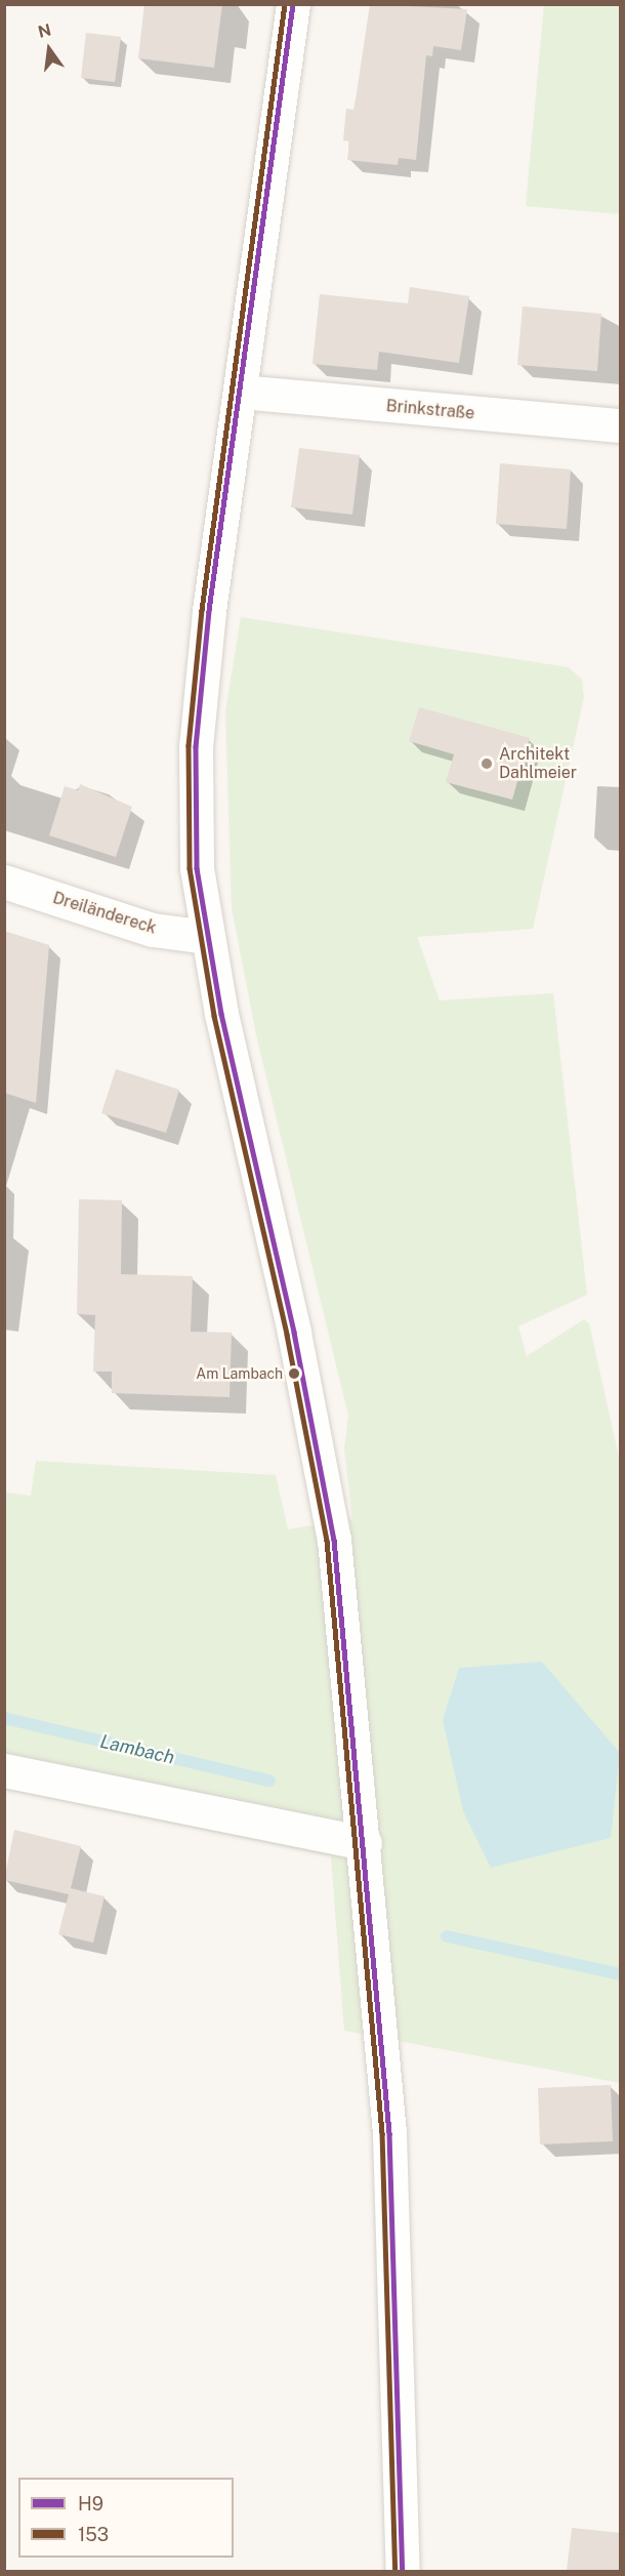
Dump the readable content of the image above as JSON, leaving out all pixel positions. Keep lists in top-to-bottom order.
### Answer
{
  "streets": {
    "street": ["Brinkstraße", "Dreiländereck"]
  },
  "water": ["Lambach"],
  "places": ["Architekt Dahlmeier", "Am Lambach"],
  "lines": ["transit line H9", "transit line 153"],
  "legend": ["H9", "153"],
  "north": "top"
}
